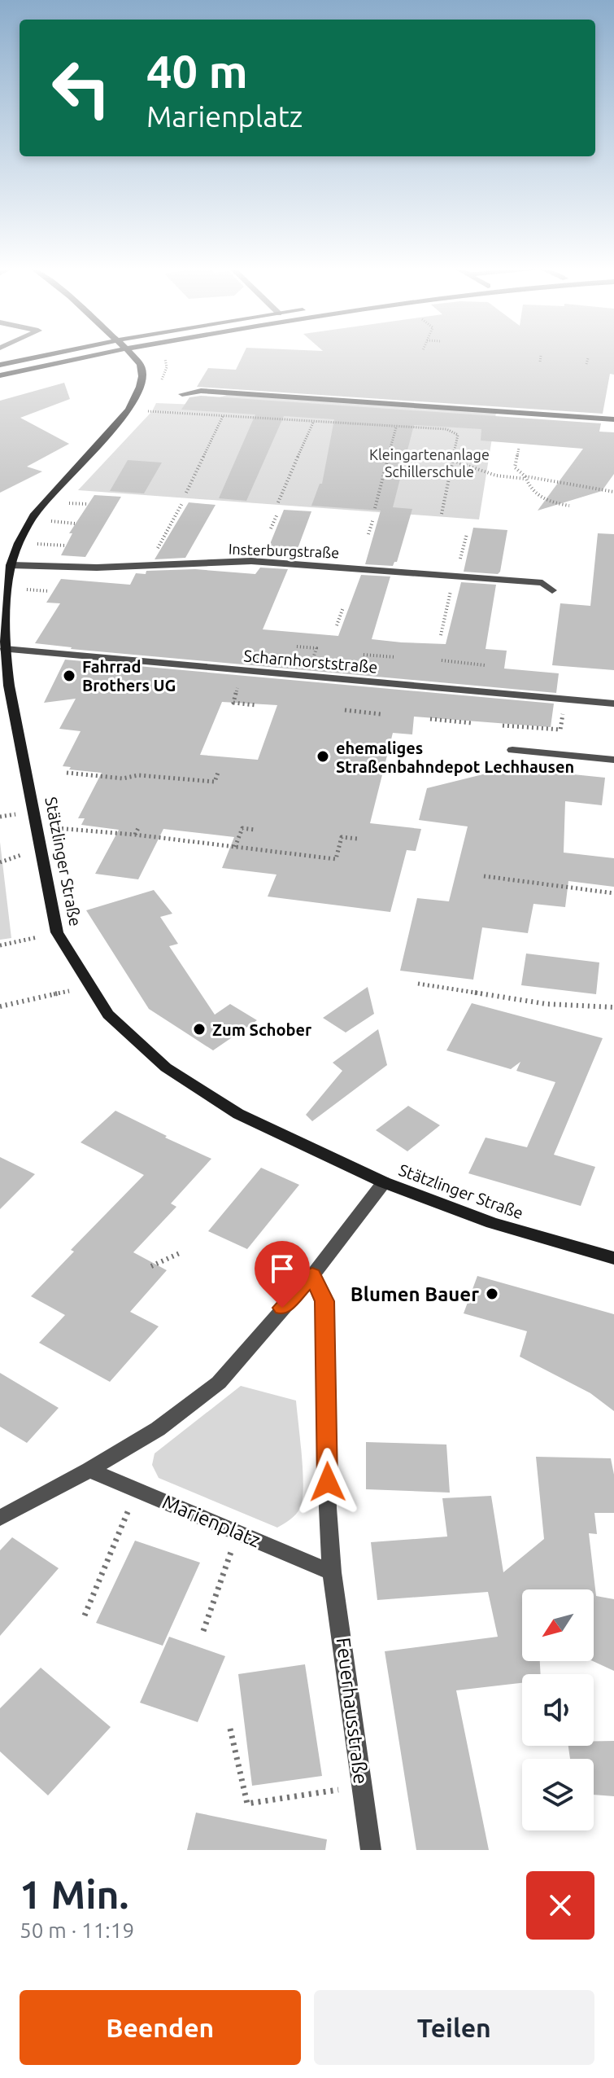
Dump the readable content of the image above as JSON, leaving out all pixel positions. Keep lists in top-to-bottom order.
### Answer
{
  "streets": {
    "main road": ["Stätzlinger Straße"],
    "street": [
      "Insterburgstraße",
      "Scharnhorststraße",
      "Marienplatz",
      "Feuerhausstraße"
    ]
  },
  "crossings": [
    ["Insterburgstraße", "Stätzlinger Straße"],
    ["Scharnhorststraße", "Stätzlinger Straße"],
    ["Marienplatz", "Feuerhausstraße"]
  ],
  "parks": ["Kleingartenanlage Schillerschule"],
  "places": [
    "Fahrrad Brothers UG",
    "ehemaliges Straßenbahndepot Lechhausen",
    "Zum Schober",
    "Blumen Bauer"
  ],
  "north": "bottom left",
  "page": {
    "turn": ["40 m", "Marienplatz"],
    "heading": ["1 Min.", "50 m · 11:19"],
    "buttons": ["Beenden", "Teilen"]
  }
}
